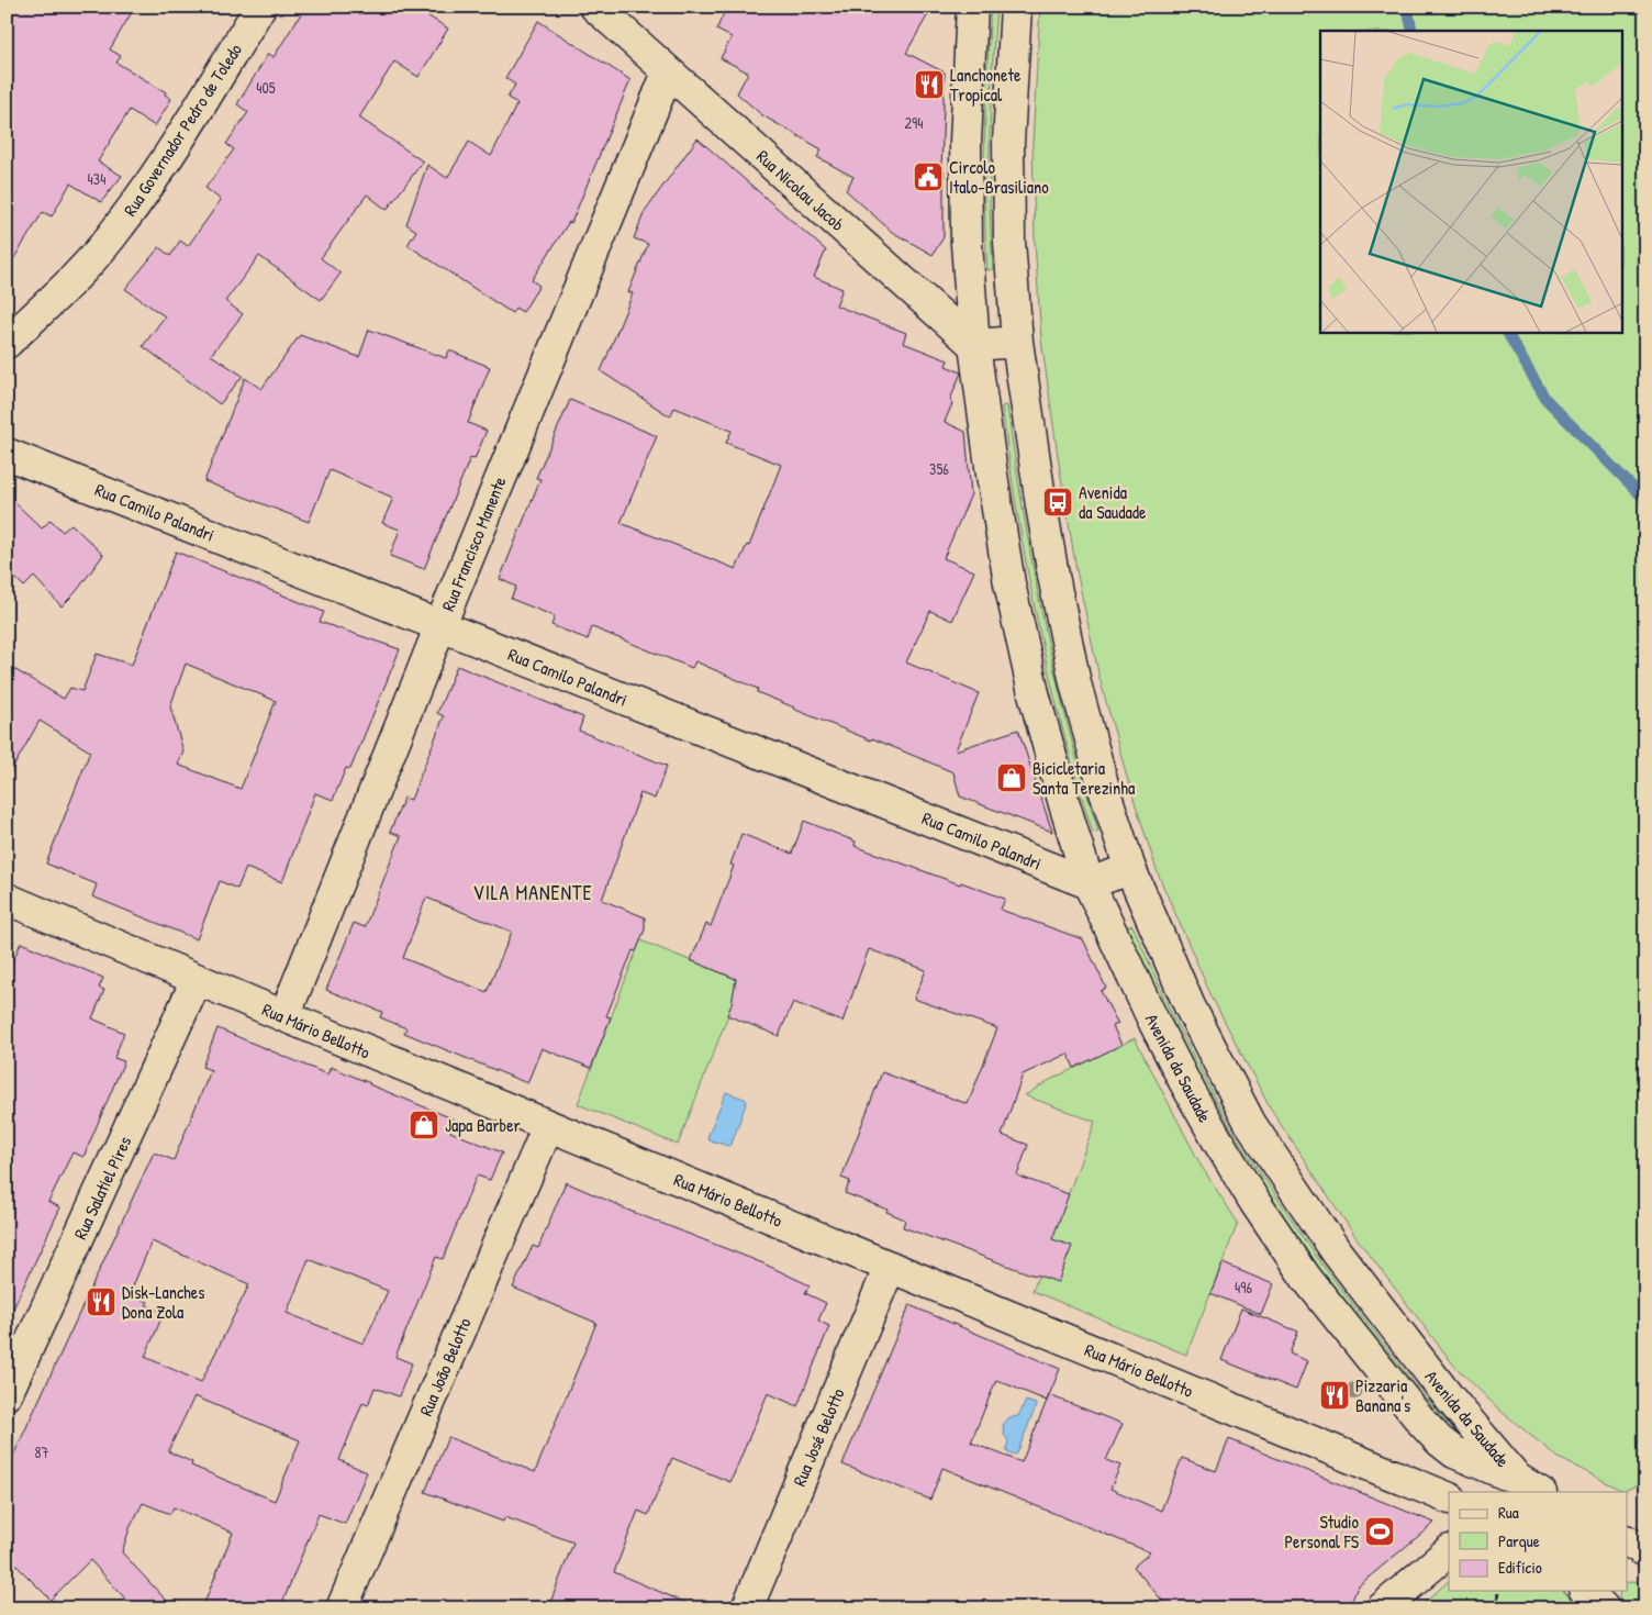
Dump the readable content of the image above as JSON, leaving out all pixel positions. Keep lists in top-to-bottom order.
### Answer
{
  "streets": {
    "street": [
      "Rua Governador Pedro de Toledo",
      "Rua Nicolau Jacob",
      "Rua Camilo Palandri",
      "Rua Francisco Manente",
      "Rua Mário Bellotto",
      "Avenida da Saudade",
      "Rua Salatiel Pires",
      "Rua João Belotto",
      "Rua José Belotto"
    ]
  },
  "crossings": [
    ["Rua Nicolau Jacob", "Rua Francisco Manente"],
    ["Rua Nicolau Jacob", "Avenida da Saudade"],
    ["Rua Camilo Palandri", "Rua Francisco Manente"],
    ["Rua Camilo Palandri", "Avenida da Saudade"],
    ["Rua Francisco Manente", "Rua Mário Bellotto"],
    ["Rua Mário Bellotto", "Rua Salatiel Pires"],
    ["Rua Mário Bellotto", "Rua João Belotto"],
    ["Rua Mário Bellotto", "Rua José Belotto"]
  ],
  "districts": ["VILA MANENTE"],
  "places": {
    "restaurant": ["Lanchonete Tropical", "Disk-Lanches Dona Zola", "Pizzaria Banana's"],
    "public building": ["Circolo Italo-Brasiliano"],
    "bus stop": ["Avenida da Saudade"],
    "shop": ["Bicicletaria Santa Terezinha", "Japa Barber"],
    "sports": ["Studio Personal FS"]
  },
  "house_numbers": [
    "405",
    "294",
    "434",
    "356",
    "496",
    "87"
  ],
  "legend": ["Rua", "Parque", "Edifício"]
}
